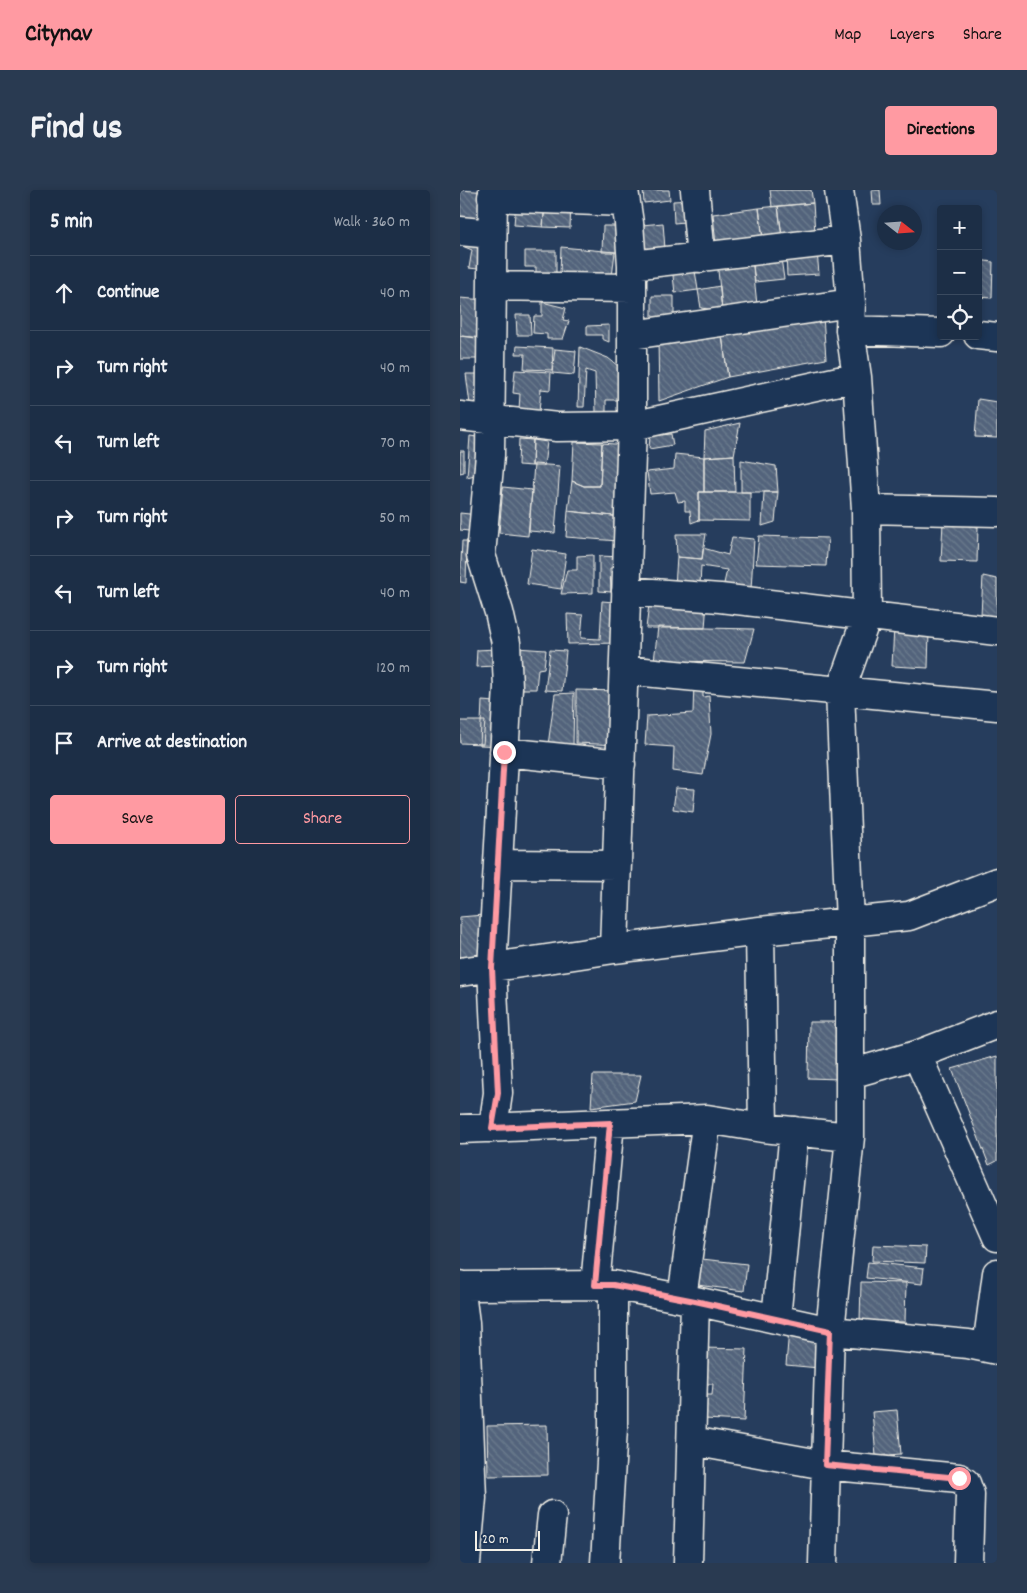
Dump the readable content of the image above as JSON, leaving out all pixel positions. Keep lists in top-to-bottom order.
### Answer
{
  "scale_bar": "20 m",
  "north": "right",
  "page": {
    "header": "Citynav",
    "nav": ["Map", "Layers", "Share"],
    "title": "Find us",
    "buttons": [
      "Directions",
      ["Save", "Share"]
    ],
    "heading": ["5 min", "Walk · 360 m"],
    "map_buttons": ["+", "−"],
    "list": [
      ["Continue", "40 m"],
      ["Turn right", "40 m"],
      ["Turn left", "70 m"],
      ["Turn right", "50 m"],
      ["Turn left", "40 m"],
      ["Turn right", "120 m"],
      "Arrive at destination"
    ],
    "scale": "20 m"
  }
}
